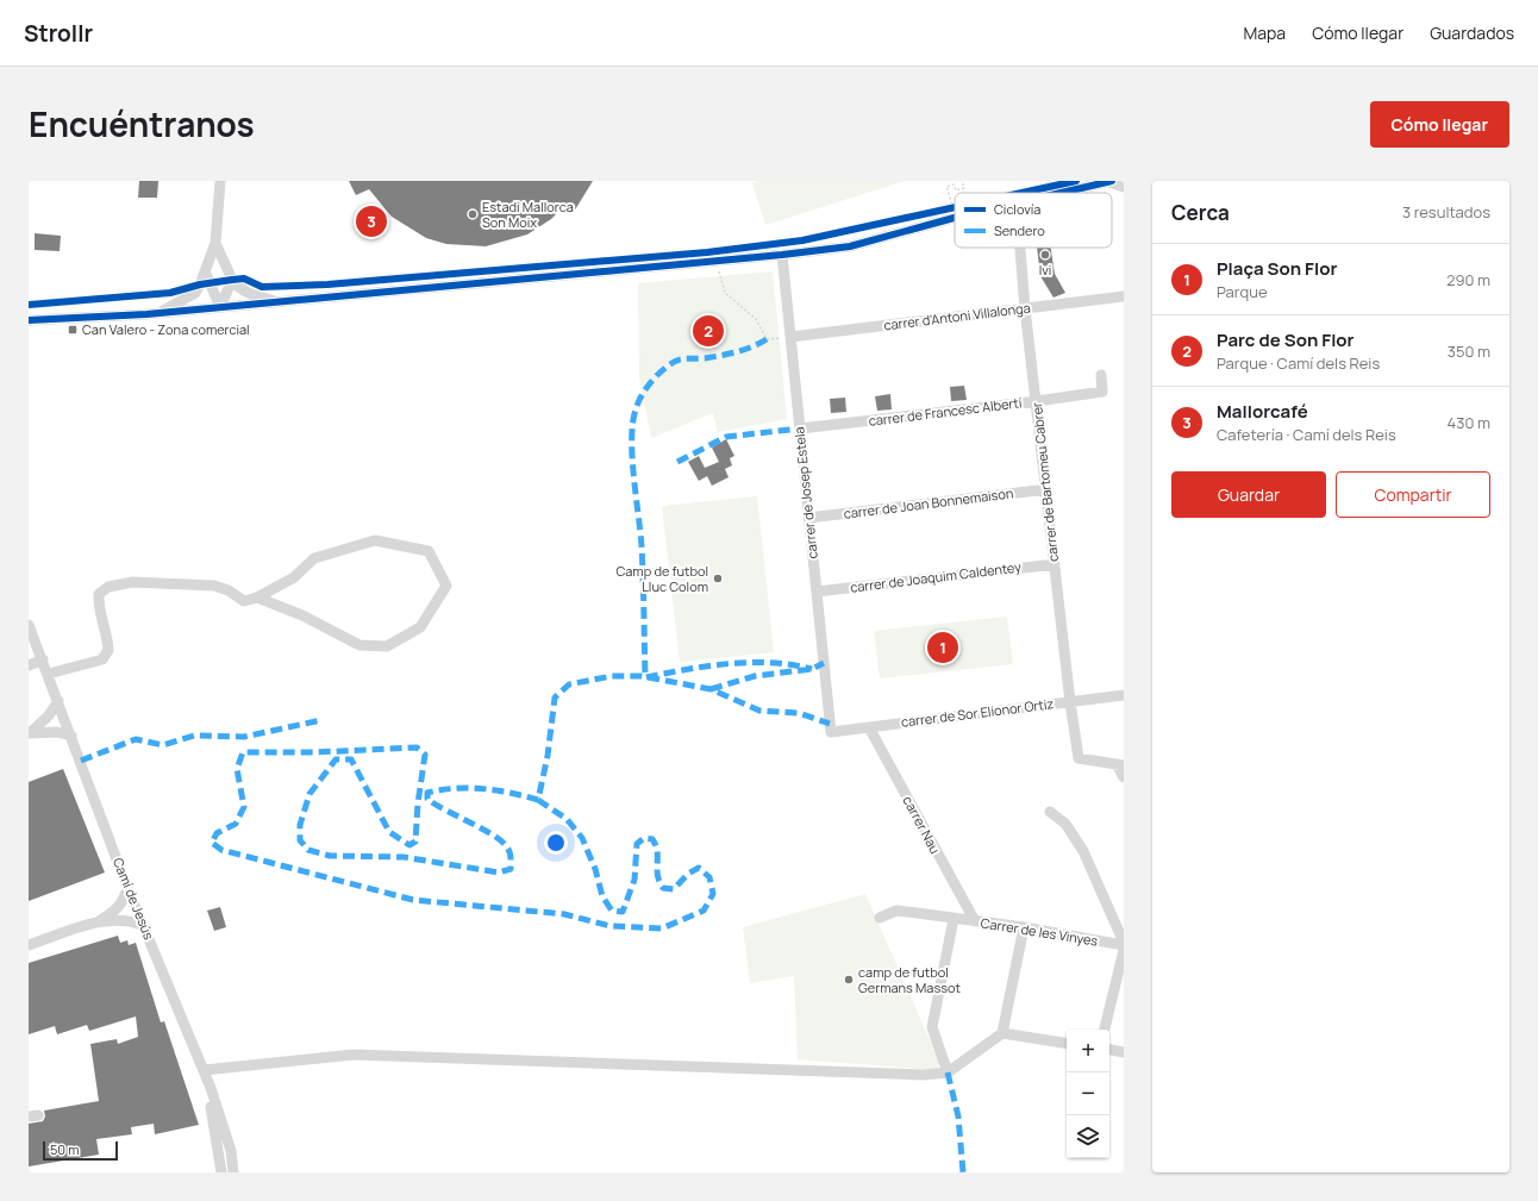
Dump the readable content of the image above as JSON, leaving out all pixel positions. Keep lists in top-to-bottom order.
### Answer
{
  "streets": {
    "street": [
      "carrer d'Antoni Villalonga",
      "carrer de Francesc Albertí",
      "carrer de Bartomeu Cabrer",
      "carrer de Josep Estela",
      "carrer de Joan Bonnemaison",
      "carrer de Joaquim Caldentey",
      "carrer de Sor Elionor Ortiz",
      "carrer Nau",
      "Camí de Jesús",
      "Carrer de les Vinyes"
    ]
  },
  "crossings": [
    ["carrer d'Antoni Villalonga", "carrer de Bartomeu Cabrer"],
    ["carrer d'Antoni Villalonga", "carrer de Josep Estela"],
    ["carrer de Francesc Albertí", "carrer de Bartomeu Cabrer"],
    ["carrer de Francesc Albertí", "carrer de Josep Estela"],
    ["carrer de Bartomeu Cabrer", "carrer de Joan Bonnemaison"],
    ["carrer de Bartomeu Cabrer", "carrer de Joaquim Caldentey"],
    ["carrer de Bartomeu Cabrer", "carrer de Sor Elionor Ortiz"],
    ["carrer de Josep Estela", "carrer de Joan Bonnemaison"],
    ["carrer de Josep Estela", "carrer de Joaquim Caldentey"],
    ["carrer de Josep Estela", "carrer de Sor Elionor Ortiz"],
    ["carrer de Sor Elionor Ortiz", "carrer Nau"],
    ["carrer Nau", "Carrer de les Vinyes"]
  ],
  "places": {
    "other": [
      "Estadi Mallorca Son Moix",
      "Ivi",
      "Camp de futbol Lluc Colom",
      "camp de futbol Germans Massot"
    ],
    "transit": ["Can Valero - Zona comercial"]
  },
  "legend": ["Ciclovía", "Sendero"],
  "scale_bar": "50 m",
  "page": {
    "header": "Strollr",
    "nav": ["Mapa", "Cómo llegar", "Guardados"],
    "title": "Encuéntranos",
    "buttons": [
      "Cómo llegar",
      ["Guardar", "Compartir"]
    ],
    "heading": ["Cerca", "3 resultados"],
    "pins": ["3", "2", "1"],
    "list": [
      {
        "mark": "1",
        "name": "Plaça Son Flor",
        "note": "Parque",
        "value": "290 m"
      },
      {
        "mark": "2",
        "name": "Parc de Son Flor",
        "note": "Parque · Camí dels Reis",
        "value": "350 m"
      },
      {
        "mark": "3",
        "name": "Mallorcafé",
        "note": "Cafetería · Camí dels Reis",
        "value": "430 m"
      }
    ],
    "map_buttons": ["+", "−"],
    "scale": "50 m"
  }
}
